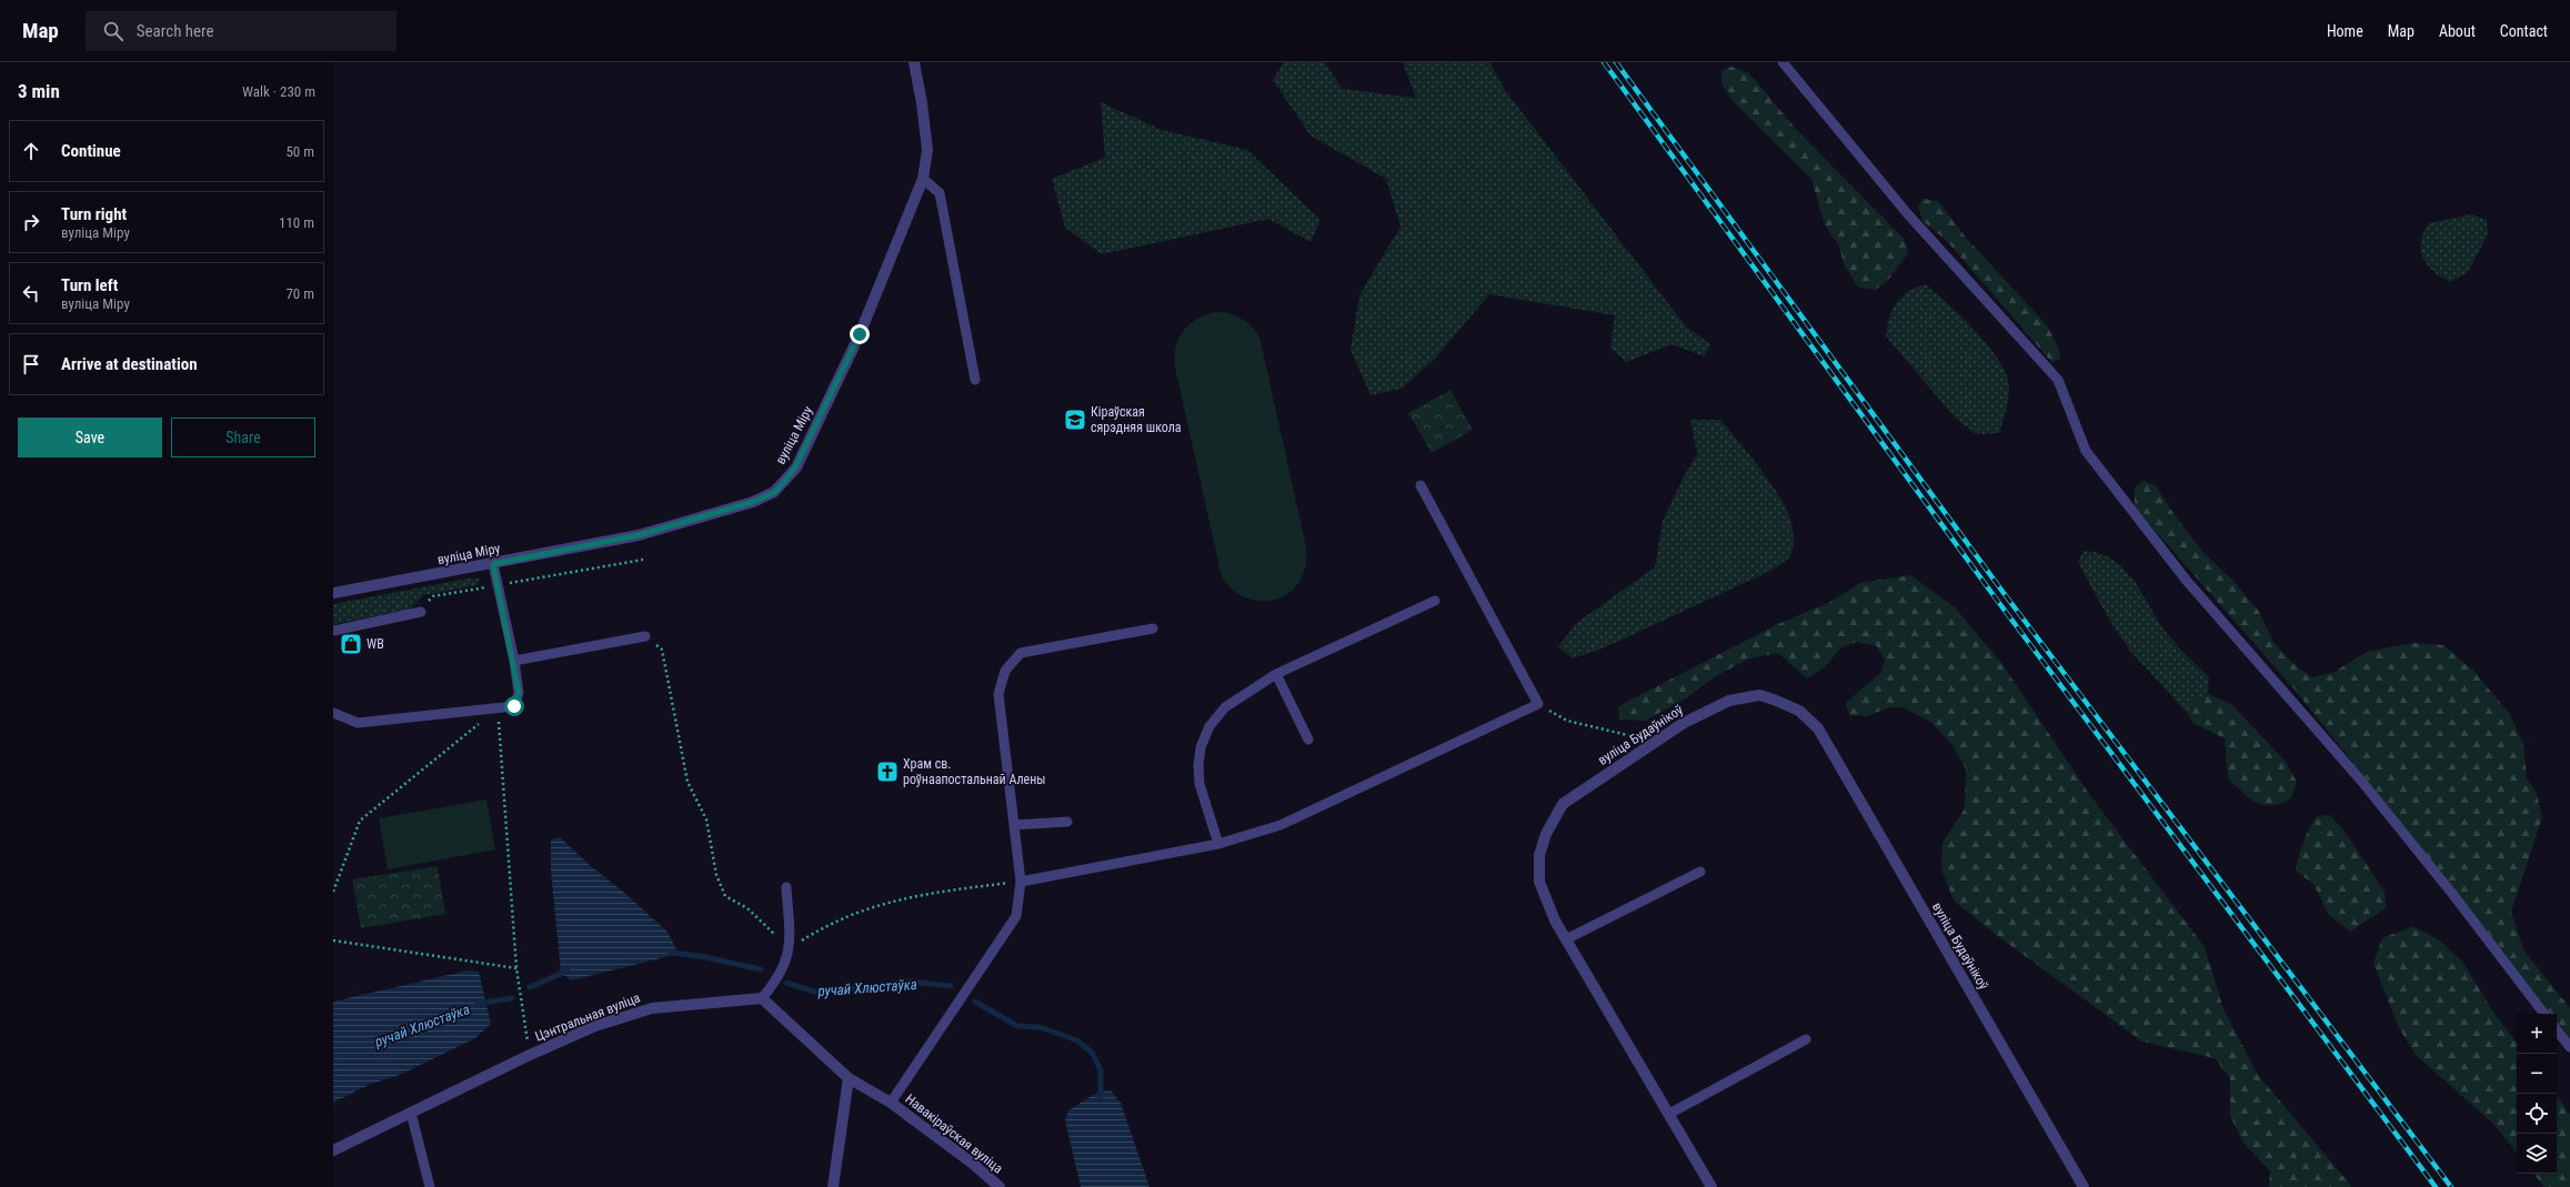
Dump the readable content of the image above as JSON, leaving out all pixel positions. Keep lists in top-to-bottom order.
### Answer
{
  "streets": {
    "street": [
      "вуліца Міру",
      "вуліца Будаўнікоў",
      "Цэнтральная вуліца",
      "Навакіраўская вуліца"
    ]
  },
  "water": ["ручай Хлюстаўка"],
  "places": {
    "school or university": ["Кіраўская сярэдняя школа"],
    "shop": ["WB"],
    "church": ["Храм св. роўнаапостальнай Алены"]
  },
  "page": {
    "header": "Map",
    "search": "Search here",
    "nav": [
      "Home",
      "Map",
      "About",
      "Contact"
    ],
    "heading": ["3 min", "Walk · 230 m"],
    "list": [
      ["Continue", "50 m"],
      ["Turn right", "вуліца Міру", "110 m"],
      ["Turn left", "вуліца Міру", "70 m"],
      "Arrive at destination"
    ],
    "buttons": ["Save", "Share"],
    "map_buttons": ["+", "−"]
  }
}
